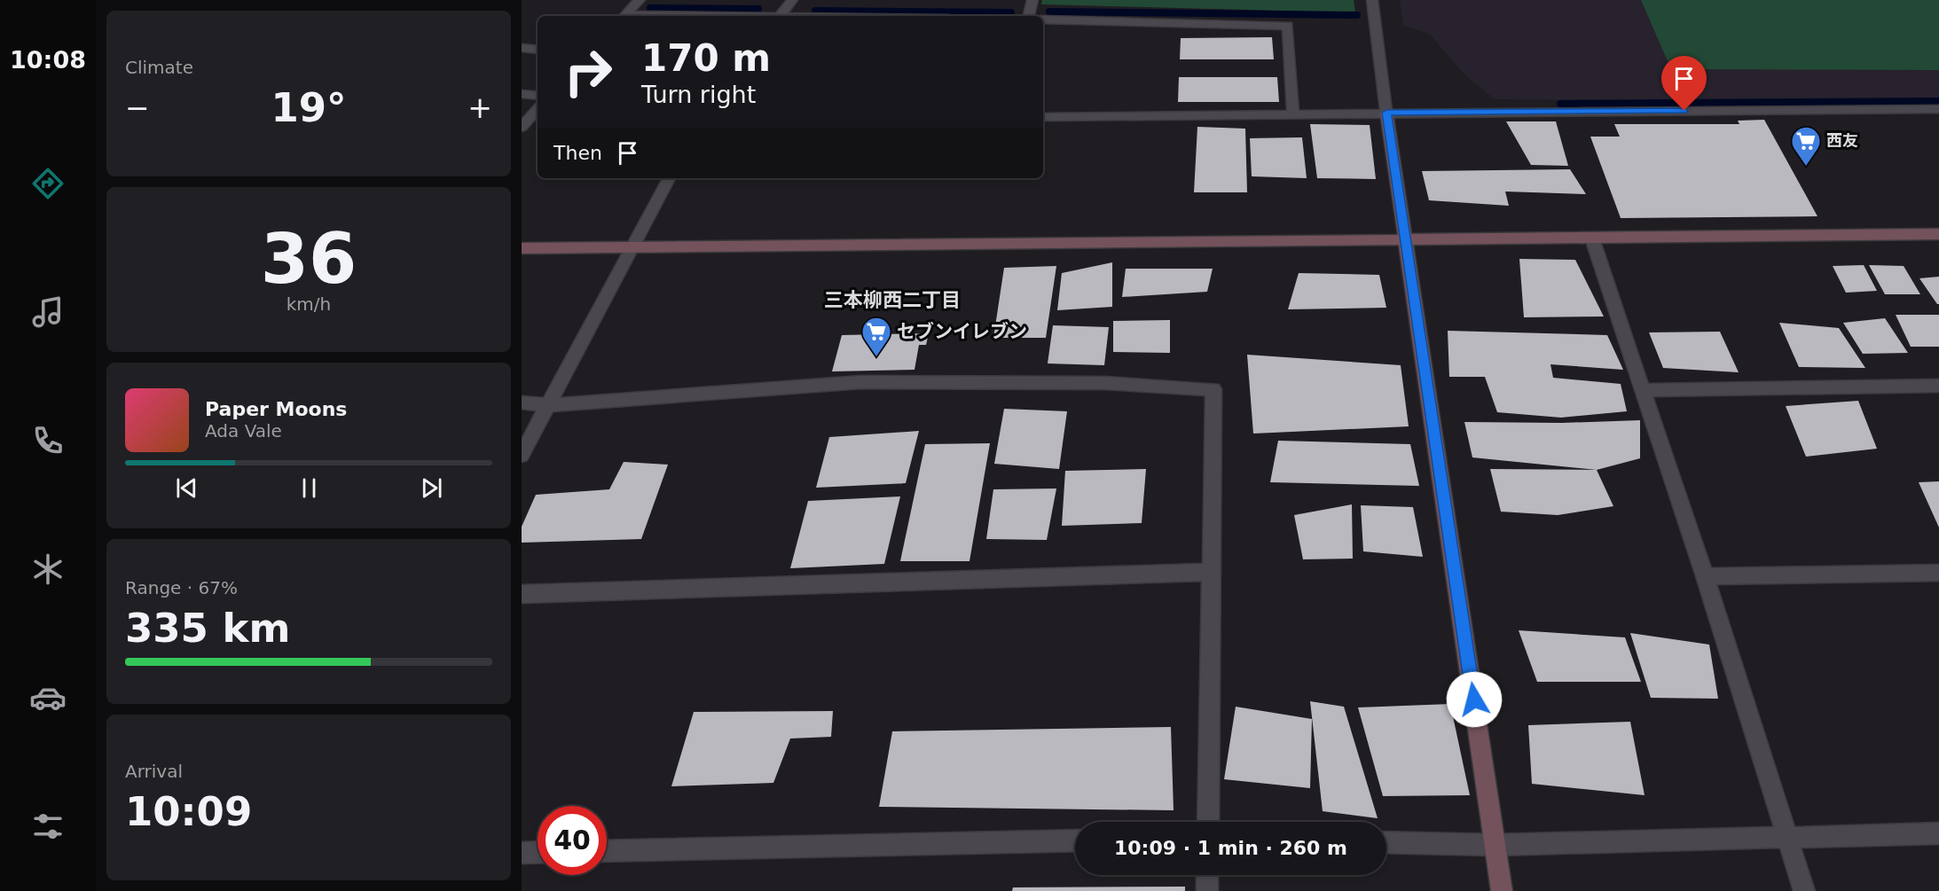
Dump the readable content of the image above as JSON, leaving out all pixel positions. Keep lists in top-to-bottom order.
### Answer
{
  "districts": ["三本柳西二丁目"],
  "places": {
    "supermarket": ["西友", "セブンイレブン"]
  },
  "page": {
    "tabs": "10:08",
    "tile": [
      "Climate",
      ["36", "km/h"],
      ["Range · 67%", "335 km"],
      ["Arrival", "10:09"]
    ],
    "turn": ["170 m", "Turn right"],
    "heat": ["−", "19°", "+"],
    "then": "Then",
    "song": ["Paper Moons", "Ada Vale"],
    "limit": "40",
    "trip": "10:09 · 1 min · 260 m"
  }
}
